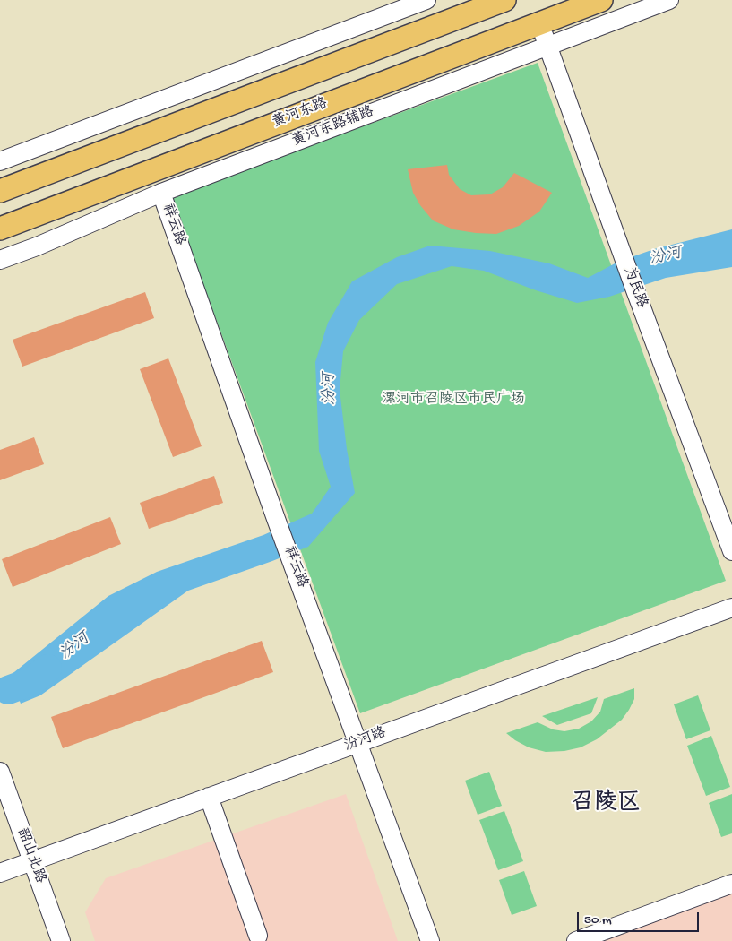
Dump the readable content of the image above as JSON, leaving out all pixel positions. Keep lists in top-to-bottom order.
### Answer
{
  "streets": {
    "main road": ["黄河东路"],
    "street": [
      "黄河东路辅路",
      "祥云路",
      "为民路",
      "汾河路",
      "韶山北路"
    ]
  },
  "crossings": [
    ["黄河东路", "为民路"],
    ["黄河东路辅路", "祥云路"],
    ["黄河东路辅路", "为民路"],
    ["祥云路", "汾河路"],
    ["汾河路", "韶山北路"]
  ],
  "districts": ["召陵区"],
  "water": ["汾河"],
  "parks": ["漯河市召陵区市民广场"],
  "scale_bar": "50 m"
}
